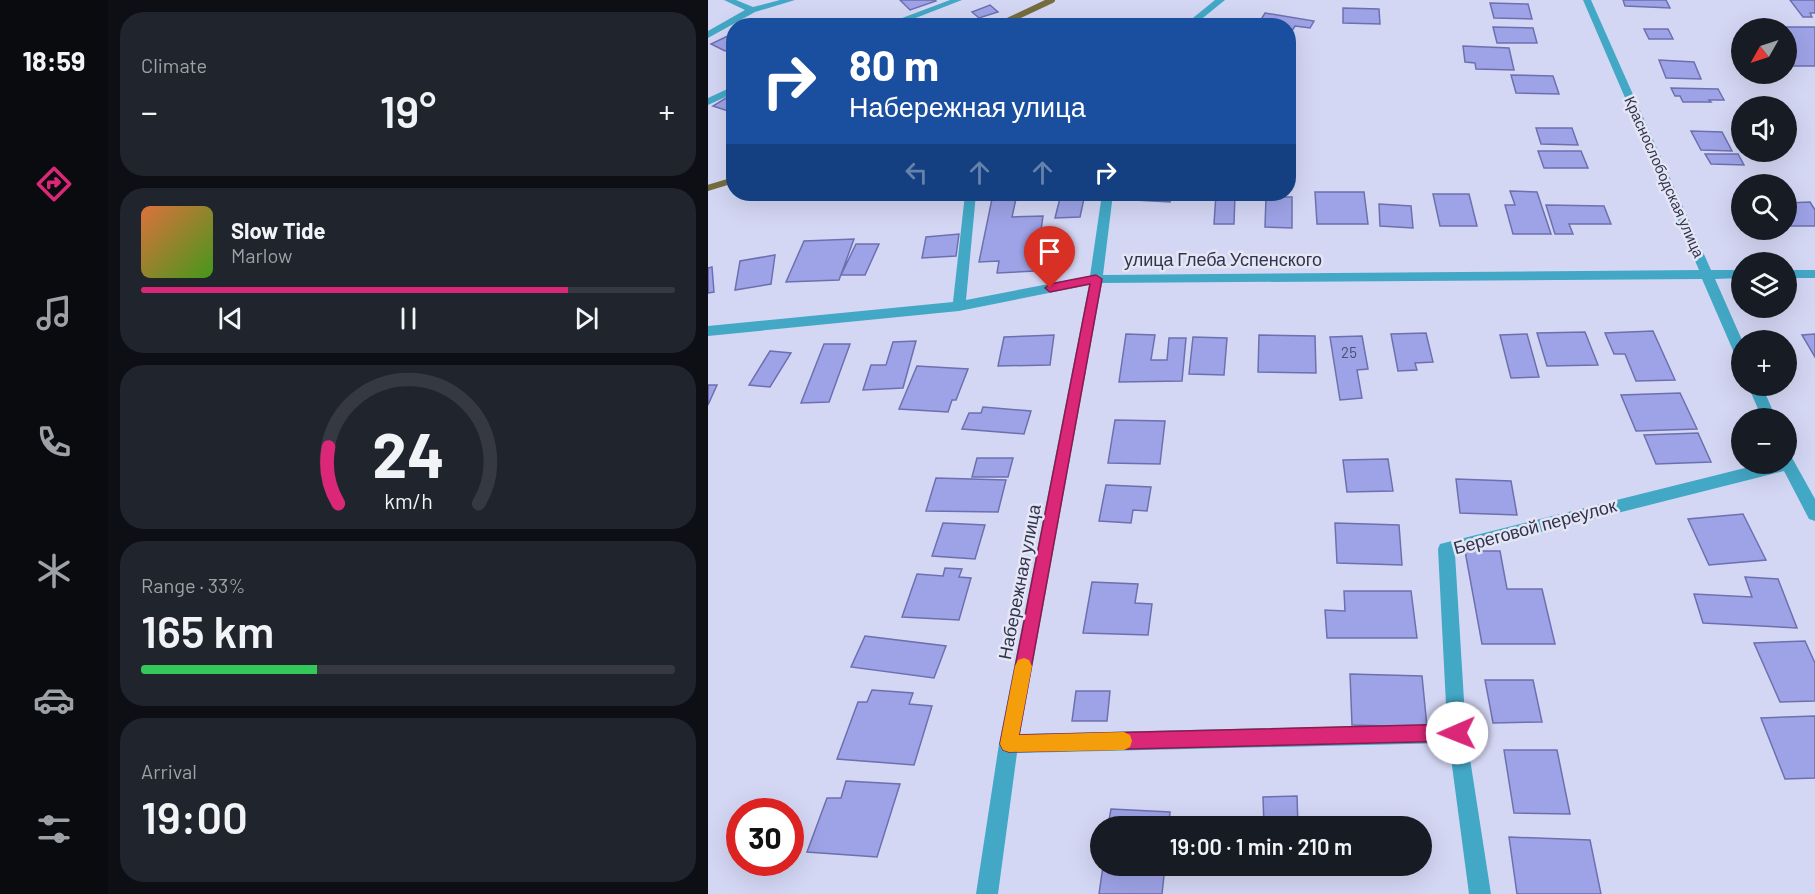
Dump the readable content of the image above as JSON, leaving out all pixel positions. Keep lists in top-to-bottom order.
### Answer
{
  "streets": {
    "street": [
      "Краснослободская улица",
      "улица Глеба Успенского",
      "Береговой переулок",
      "Набережная улица"
    ]
  },
  "crossings": [
    ["Краснослободская улица", "улица Глеба Успенского"],
    ["улица Глеба Успенского", "Набережная улица"]
  ],
  "house_numbers": ["25"],
  "north": "bottom left",
  "page": {
    "tabs": "18:59",
    "tile": [
      "Climate",
      ["Range · 33%", "165 km"],
      ["Arrival", "19:00"]
    ],
    "map_buttons": ["+", "−"],
    "turn": ["80 m", "Набережная улица"],
    "heat": ["−", "19°", "+"],
    "song": ["Slow Tide", "Marlow"],
    "limit": "30",
    "trip": "19:00 · 1 min · 210 m",
    "gauge": ["24", "km/h"]
  }
}
